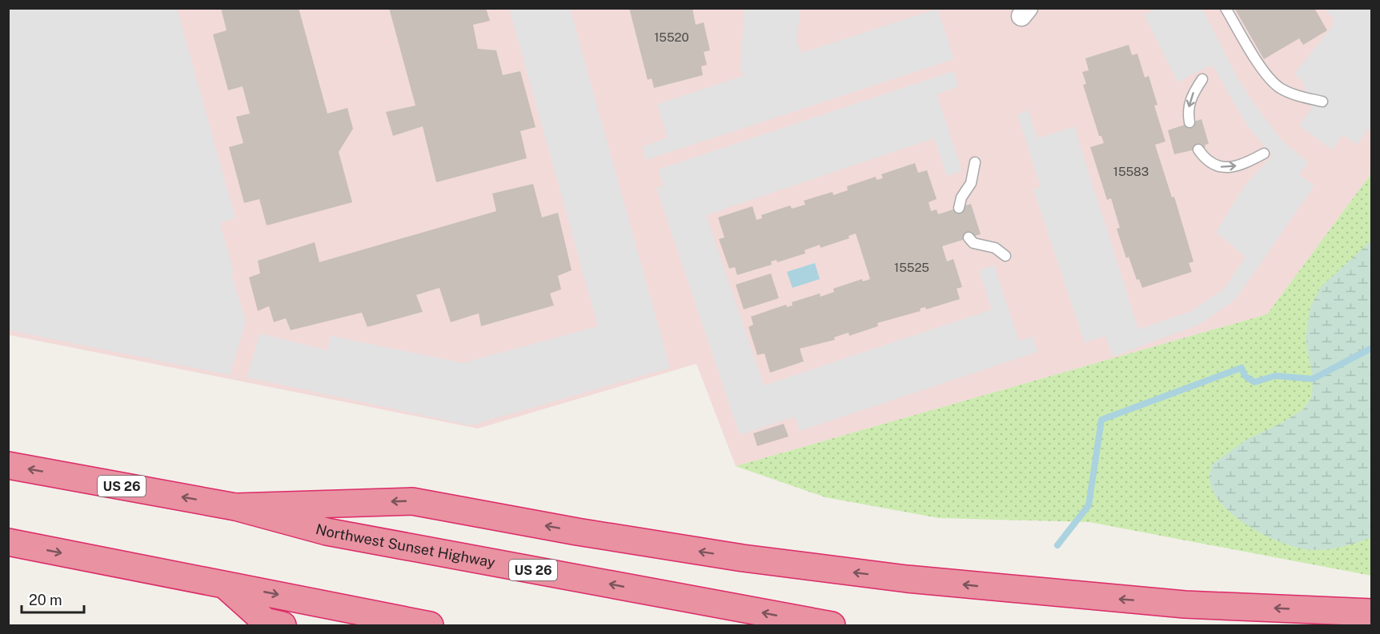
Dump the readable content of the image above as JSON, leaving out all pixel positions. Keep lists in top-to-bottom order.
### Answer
{
  "streets": {
    "highway": ["US 26", "Northwest Sunset Highway"]
  },
  "house_numbers": ["15520", "15583", "15525"],
  "scale_bar": "20 m"
}
